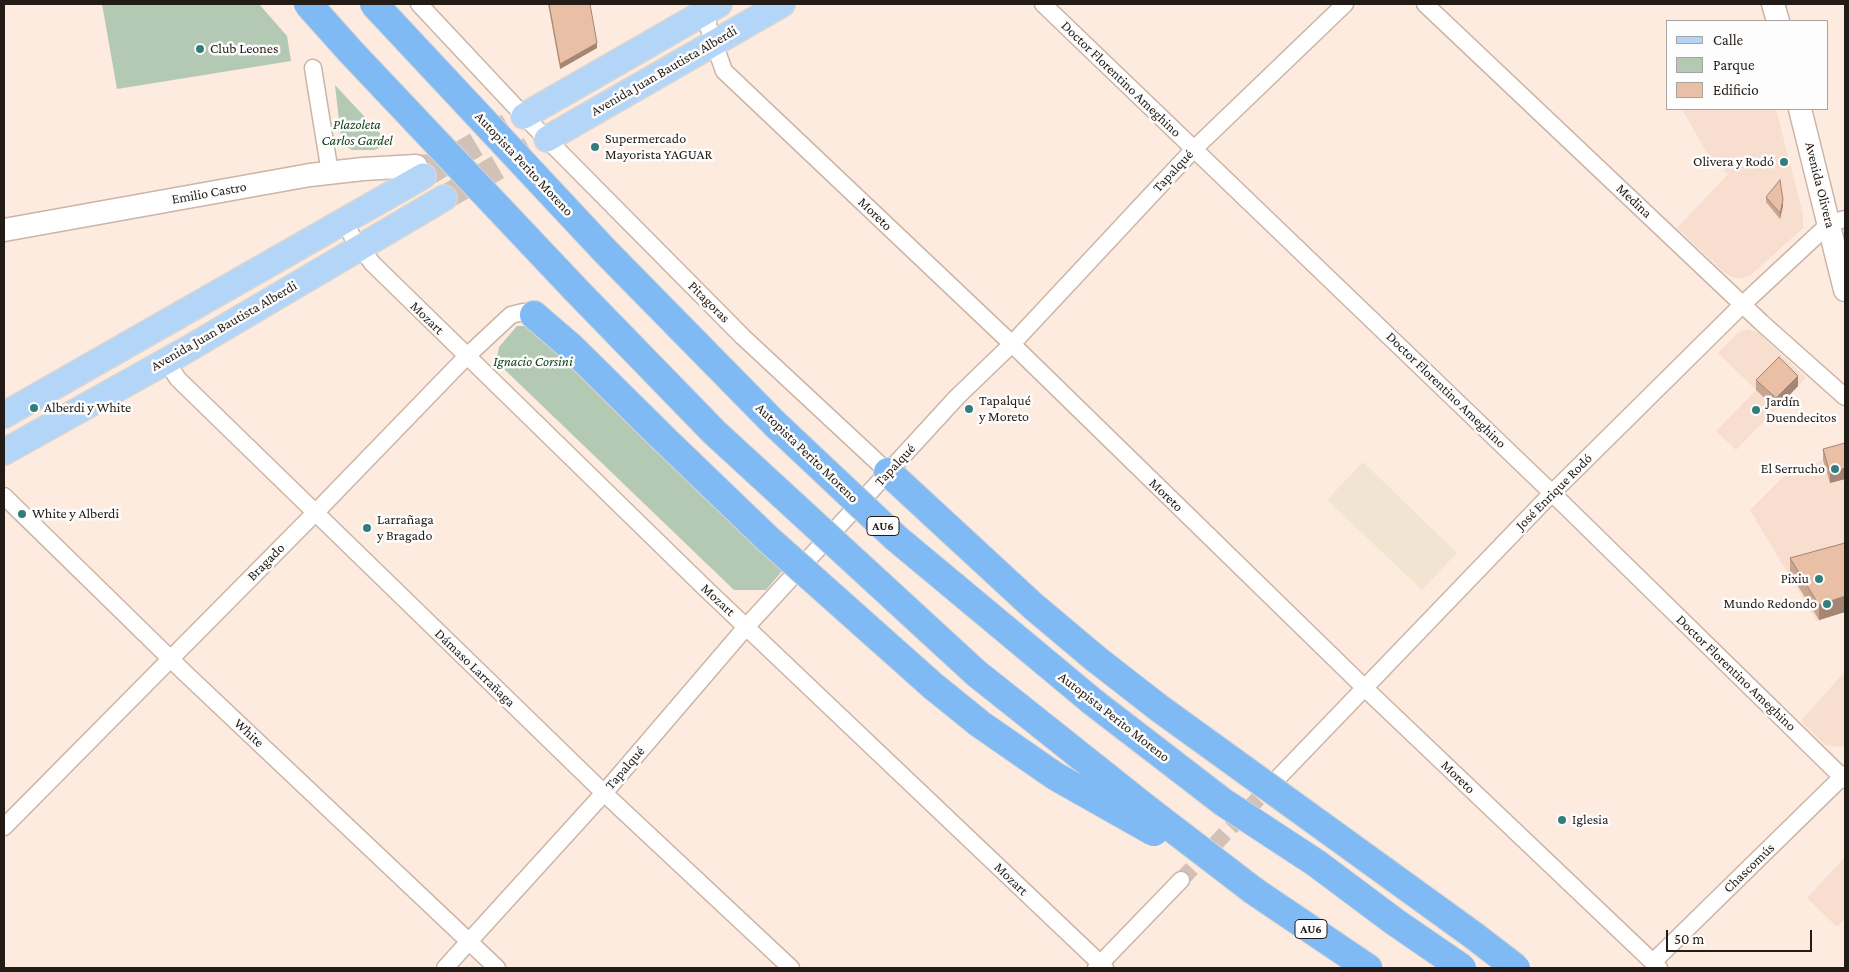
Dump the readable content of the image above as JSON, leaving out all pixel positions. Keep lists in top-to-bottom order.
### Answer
{
  "streets": {
    "highway": ["Autopista Perito Moreno", "AU6"],
    "main road": ["Avenida Juan Bautista Alberdi"],
    "street": [
      "Doctor Florentino Ameghino",
      "Tapalqué",
      "Avenida Olivera",
      "Emilio Castro",
      "Medina",
      "Moreto",
      "Pitagoras",
      "Mozart",
      "José Enrique Rodó",
      "Bragado",
      "Dámaso Larrañaga",
      "White",
      "Chascomús"
    ]
  },
  "crossings": [
    ["Avenida Juan Bautista Alberdi", "Moreto"],
    ["Avenida Juan Bautista Alberdi", "Pitagoras"],
    ["Avenida Juan Bautista Alberdi", "Mozart"],
    ["Avenida Juan Bautista Alberdi", "Dámaso Larrañaga"],
    ["Doctor Florentino Ameghino", "Tapalqué"],
    ["Doctor Florentino Ameghino", "José Enrique Rodó"],
    ["Doctor Florentino Ameghino", "Chascomús"],
    ["Tapalqué", "Moreto"],
    ["Tapalqué", "Pitagoras"],
    ["Tapalqué", "Mozart"],
    ["Tapalqué", "Dámaso Larrañaga"],
    ["Tapalqué", "White"],
    ["Avenida Olivera", "José Enrique Rodó"],
    ["Medina", "José Enrique Rodó"],
    ["Moreto", "José Enrique Rodó"],
    ["Moreto", "Chascomús"],
    ["Mozart", "Bragado"],
    ["Bragado", "Dámaso Larrañaga"],
    ["Bragado", "White"]
  ],
  "parks": ["Plazoleta Carlos Gardel", "Ignacio Corsini"],
  "places": [
    "Club Leones",
    "Supermercado Mayorista YAGUAR",
    "Olivera y Rodó",
    "Alberdi y White",
    "Tapalqué y Moreto",
    "Jardín Duendecitos",
    "El Serrucho",
    "White y Alberdi",
    "Larrañaga y Bragado",
    "Pixiu",
    "Mundo Redondo",
    "Iglesia"
  ],
  "legend": ["Calle", "Parque", "Edificio"],
  "scale_bar": "50 m"
}
